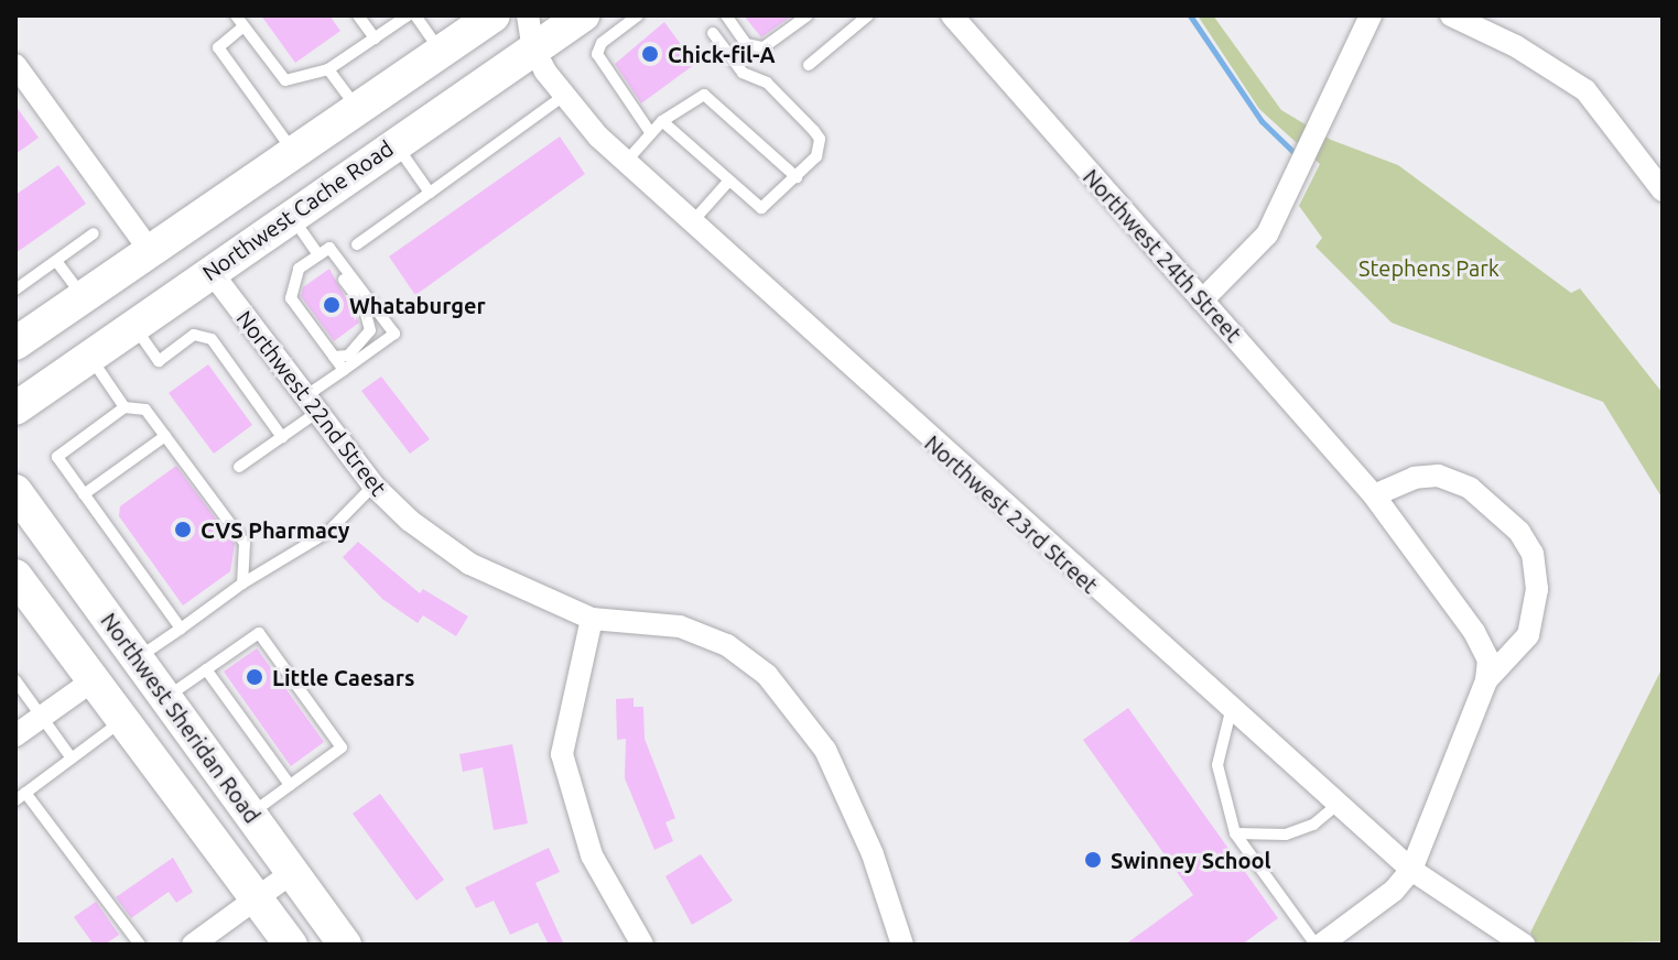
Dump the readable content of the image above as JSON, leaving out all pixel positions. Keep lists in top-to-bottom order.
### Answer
{
  "streets": {
    "main road": ["Northwest Cache Road", "Northwest Sheridan Road"],
    "street": ["Northwest 24th Street", "Northwest 22nd Street", "Northwest 23rd Street"]
  },
  "crossings": [
    ["Northwest Cache Road", "Northwest 22nd Street"],
    ["Northwest Cache Road", "Northwest 23rd Street"]
  ],
  "parks": ["Stephens Park"],
  "places": [
    "Chick-fil-A",
    "Whataburger",
    "CVS Pharmacy",
    "Little Caesars",
    "Swinney School"
  ]
}
